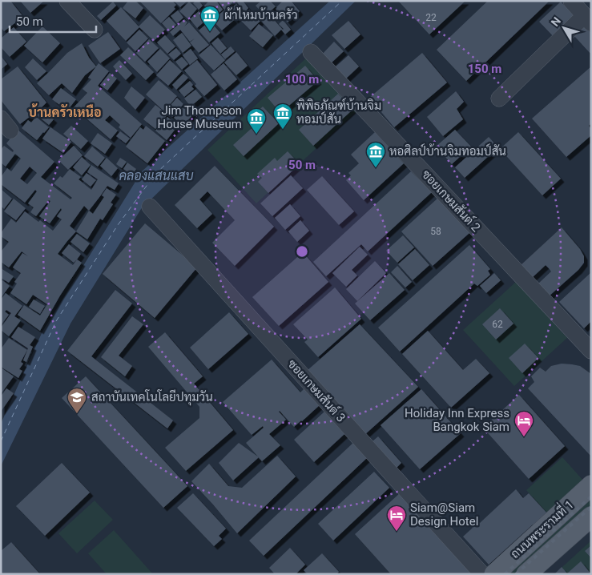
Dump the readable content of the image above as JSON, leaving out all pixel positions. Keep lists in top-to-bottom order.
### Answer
{
  "streets": {
    "main road": ["ถนนพระรามที่ 1"],
    "street": ["ซอยเกษมสันต์ 2", "ซอยเกษมสันต์ 3"]
  },
  "districts": ["บ้านครัวเหนือ"],
  "water": ["คลองแสนแสบ"],
  "places": {
    "museum": [
      "ผ้าไหมบ้านครัว",
      "พิพิธภัณฑ์บ้านจิม ทอมป์สัน",
      "Jim Thompson House Museum",
      "หอศิลป์บ้านจิมทอมป์สัน"
    ],
    "school or university": ["สถาบันเทคโนโลยีปทุมวัน"],
    "hotel": ["Holiday Inn Express Bangkok Siam", "Siam@Siam Design Hotel"]
  },
  "house_numbers": ["22", "58", "62"],
  "scale_bar": "50 m",
  "north": "top left",
  "rings": ["150 m", "100 m", "50 m"]
}
